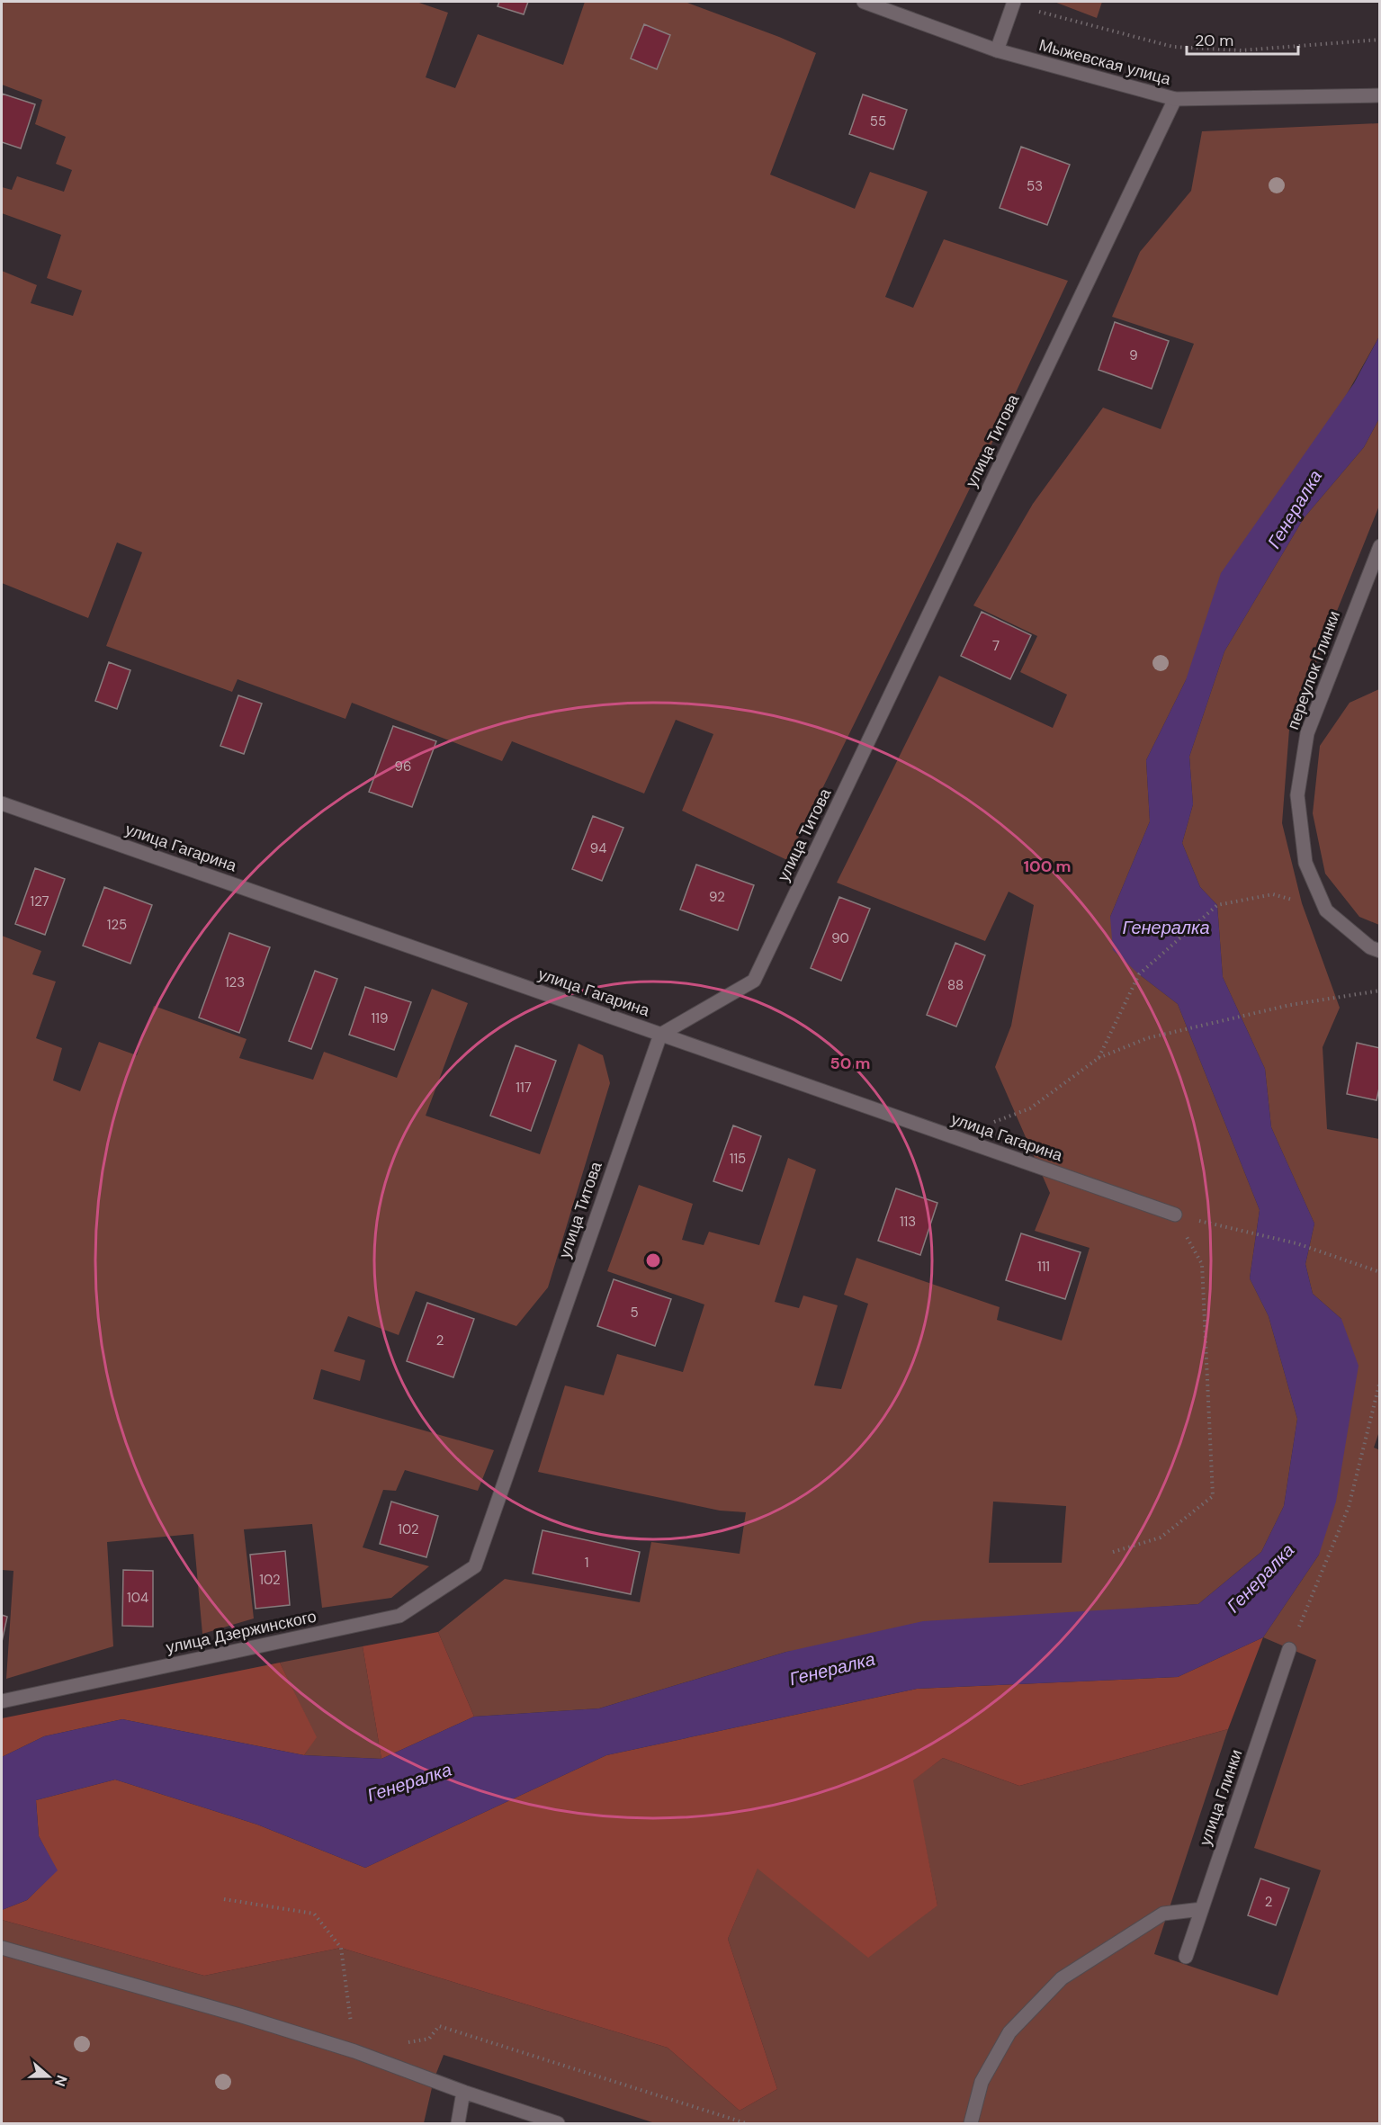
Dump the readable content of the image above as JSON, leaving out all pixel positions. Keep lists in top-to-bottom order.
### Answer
{
  "streets": {
    "street": [
      "Мыжевская улица",
      "улица Титова",
      "переулок Глинки",
      "улица Гагарина",
      "улица Дзержинского",
      "улица Глинки"
    ]
  },
  "crossings": [
    ["Мыжевская улица", "улица Титова"],
    ["улица Титова", "улица Гагарина"],
    ["улица Титова", "улица Дзержинского"]
  ],
  "water": ["Генералка"],
  "house_numbers": [
    "55",
    "53",
    "9",
    "7",
    "96",
    "94",
    "92",
    "127",
    "125",
    "90",
    "123",
    "88",
    "119",
    "117",
    "115",
    "113",
    "111",
    "5",
    "2",
    "102",
    "1",
    "102",
    "104",
    "2"
  ],
  "scale_bar": "20 m",
  "north": "right",
  "rings": ["100 m", "50 m"]
}
